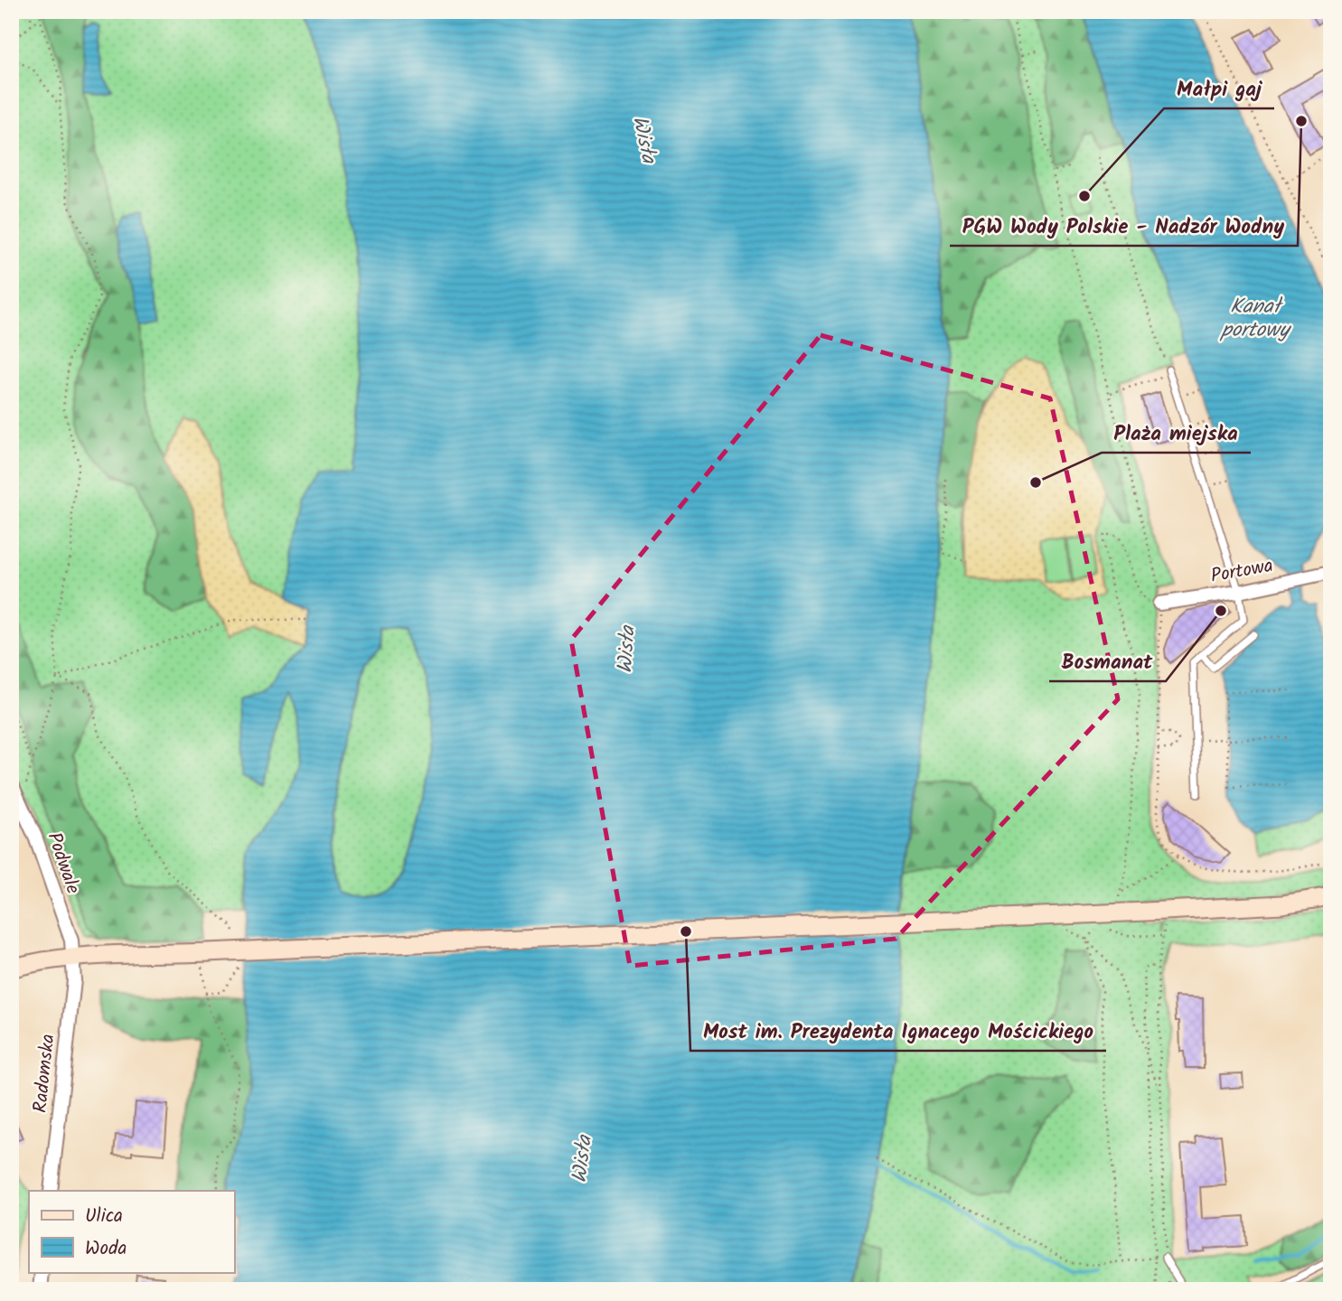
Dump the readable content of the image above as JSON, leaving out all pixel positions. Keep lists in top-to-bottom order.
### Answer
{
  "streets": {
    "street": ["Portowa", "Podwale", "Radomska"]
  },
  "crossings": [
    ["Podwale", "Radomska"]
  ],
  "water": ["Wisła", "Kanał portowy"],
  "places": [
    "PGW Wody Polskie - Nadzór Wodny",
    "Małpi gaj",
    "Plaża miejska",
    "Bosmanat",
    "Most im. Prezydenta Ignacego Mościckiego"
  ],
  "legend": ["Ulica", "Woda"]
}
